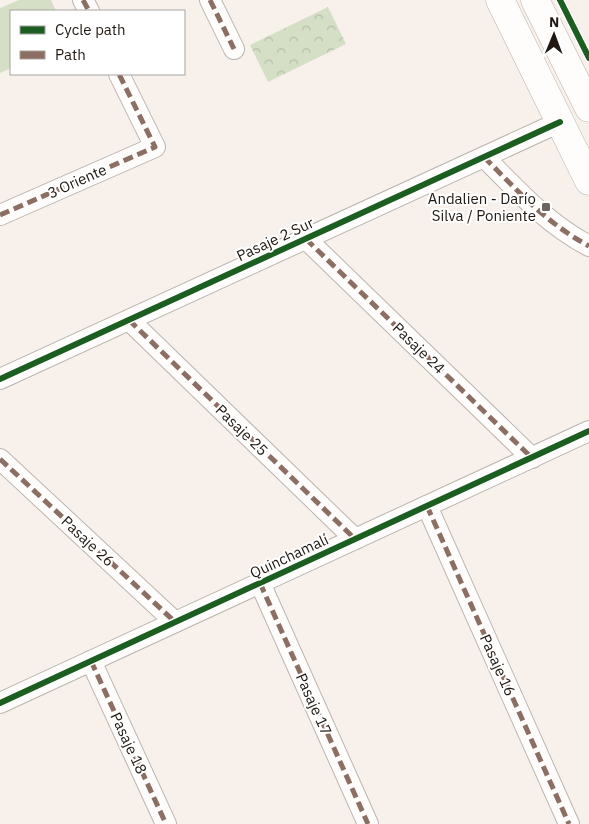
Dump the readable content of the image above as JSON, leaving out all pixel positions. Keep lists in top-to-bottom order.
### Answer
{
  "streets": {
    "street": [
      "3 Oriente",
      "Pasaje 2 Sur",
      "Pasaje 24",
      "Pasaje 25",
      "Pasaje 26",
      "Quinchamalí",
      "Pasaje 16",
      "Pasaje 17",
      "Pasaje 18"
    ]
  },
  "crossings": [
    ["Pasaje 2 Sur", "Pasaje 24"],
    ["Pasaje 2 Sur", "Pasaje 25"],
    ["Pasaje 24", "Quinchamalí"],
    ["Pasaje 25", "Quinchamalí"],
    ["Pasaje 26", "Quinchamalí"],
    ["Quinchamalí", "Pasaje 16"],
    ["Quinchamalí", "Pasaje 17"],
    ["Quinchamalí", "Pasaje 18"]
  ],
  "places": {
    "transit": ["Andalien - Darío Silva / Poniente"]
  },
  "legend": ["Cycle path", "Path"],
  "north": "top"
}
